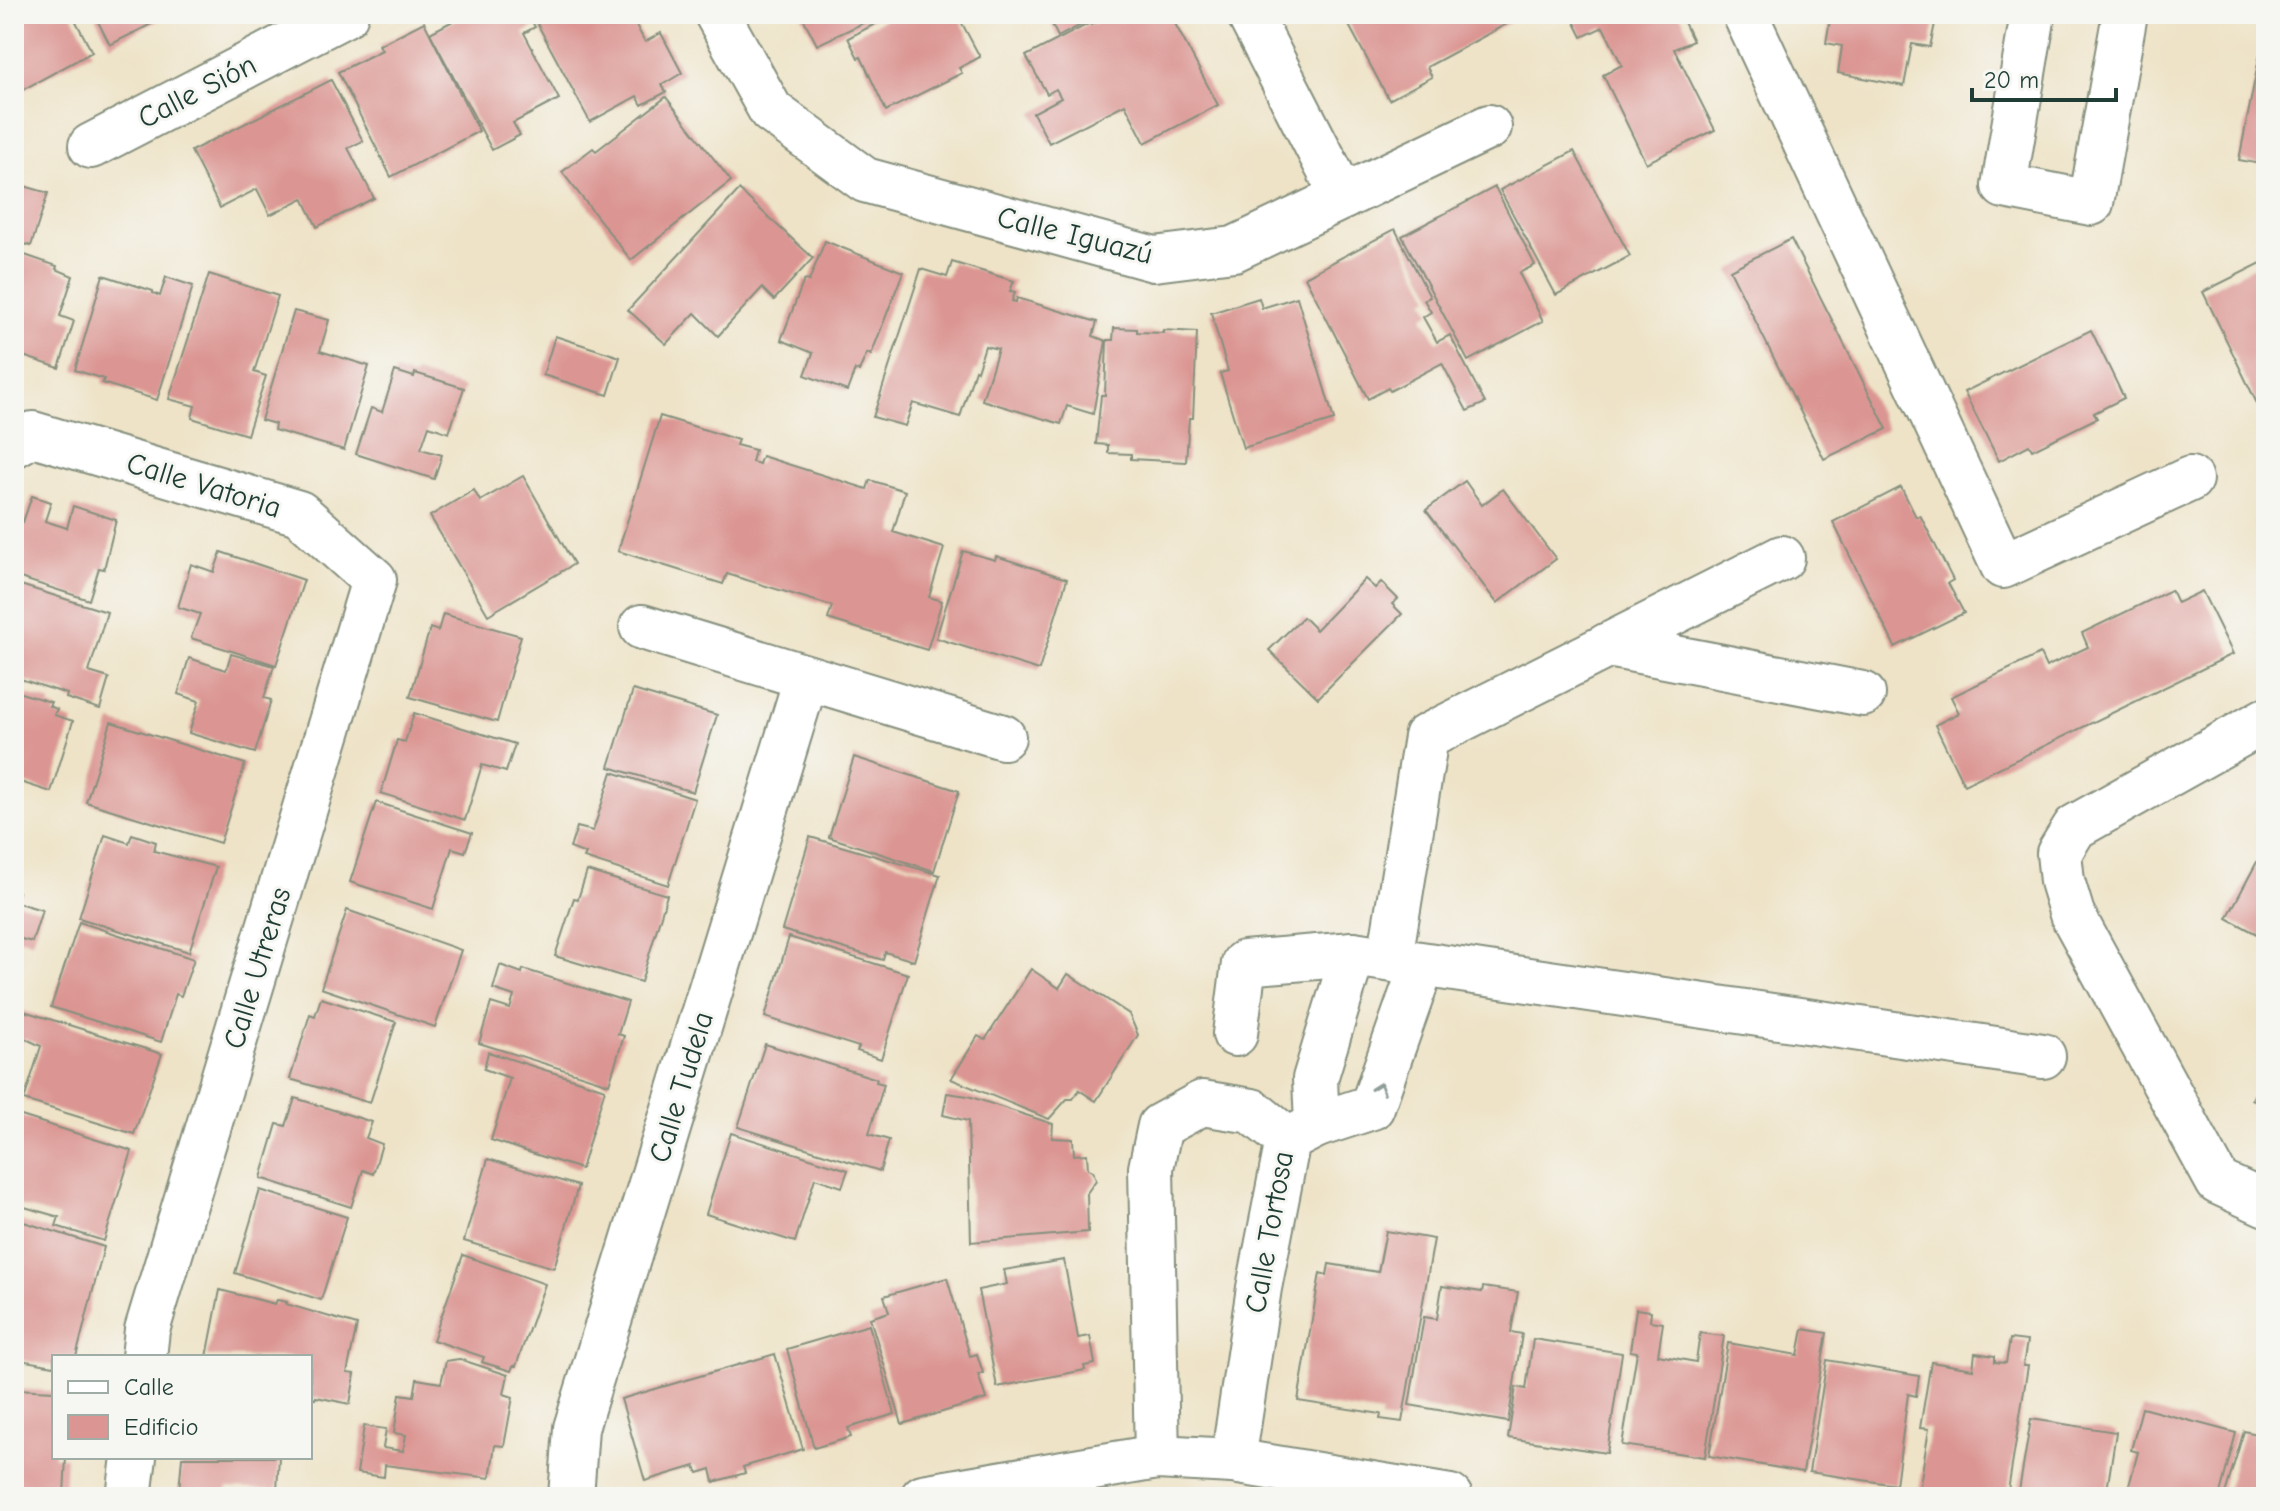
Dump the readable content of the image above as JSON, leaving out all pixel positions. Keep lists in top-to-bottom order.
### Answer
{
  "streets": {
    "street": [
      "Calle Sión",
      "Calle Iguazú",
      "Calle Vatoria",
      "Calle Utreras",
      "Calle Tudela",
      "Calle Tortosa"
    ]
  },
  "crossings": [
    ["Calle Vatoria", "Calle Utreras"]
  ],
  "legend": ["Calle", "Edificio"],
  "scale_bar": "20 m"
}
